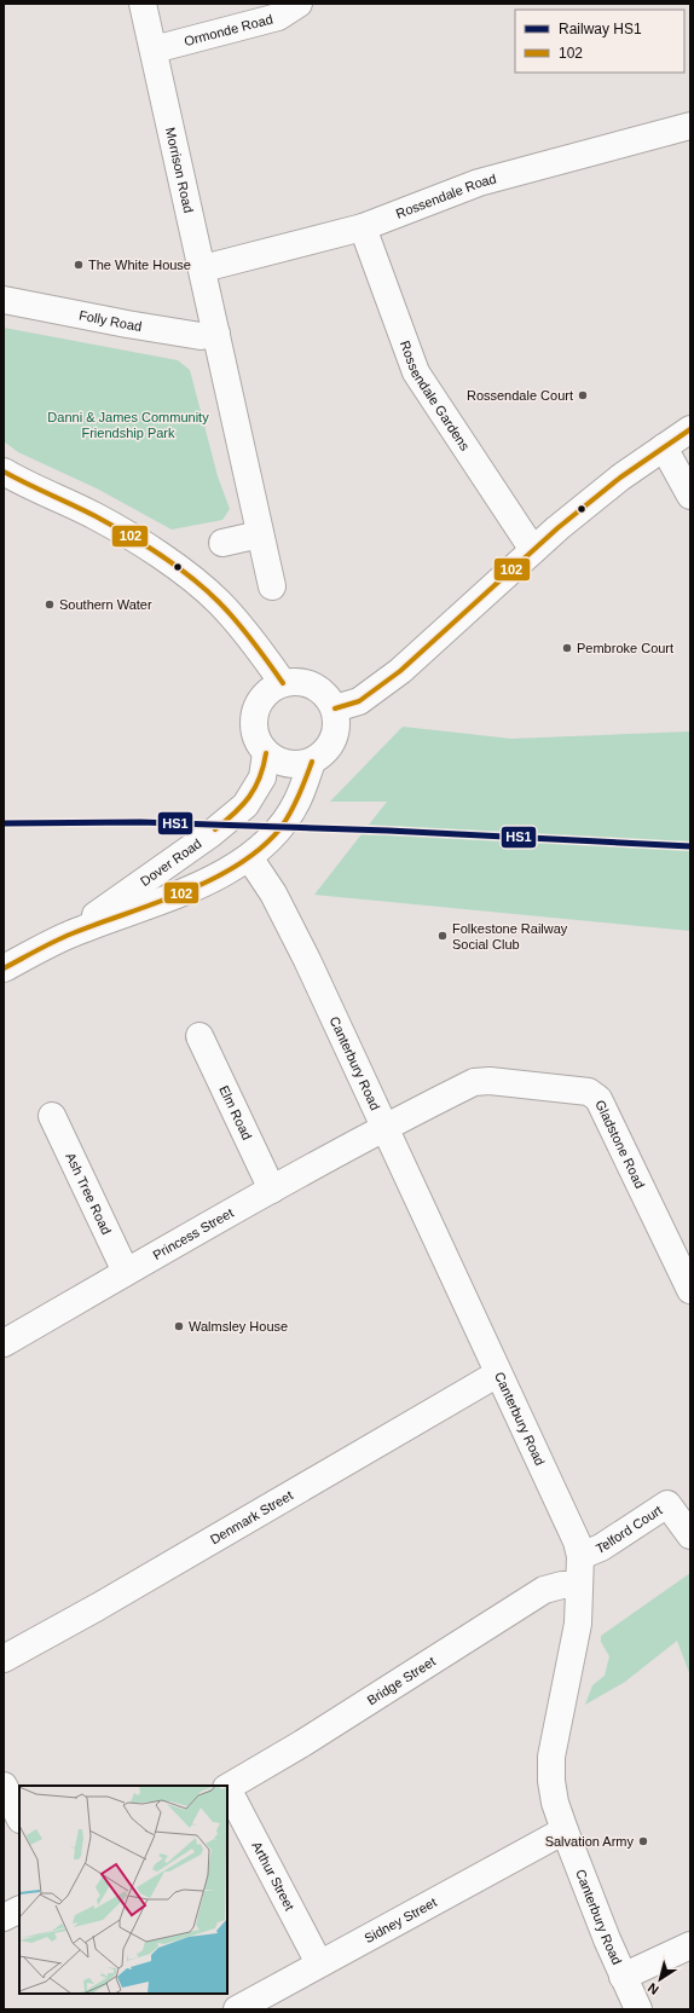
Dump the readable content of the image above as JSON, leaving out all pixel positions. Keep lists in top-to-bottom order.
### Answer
{
  "streets": {
    "street": [
      "Ormonde Road",
      "Morrison Road",
      "Rossendale Road",
      "Folly Road",
      "Rossendale Gardens",
      "Dover Road",
      "Canterbury Road",
      "Elm Road",
      "Gladstone Road",
      "Ash Tree Road",
      "Princess Street",
      "Denmark Street",
      "Telford Court",
      "Bridge Street",
      "Arthur Street",
      "Sidney Street"
    ]
  },
  "crossings": [
    ["Ormonde Road", "Morrison Road"],
    ["Morrison Road", "Rossendale Road"],
    ["Morrison Road", "Folly Road"],
    ["Rossendale Road", "Rossendale Gardens"],
    ["Dover Road", "Canterbury Road"],
    ["Canterbury Road", "Gladstone Road"],
    ["Canterbury Road", "Princess Street"],
    ["Canterbury Road", "Denmark Street"],
    ["Canterbury Road", "Telford Court"],
    ["Canterbury Road", "Bridge Street"],
    ["Canterbury Road", "Sidney Street"],
    ["Elm Road", "Princess Street"],
    ["Gladstone Road", "Princess Street"],
    ["Ash Tree Road", "Princess Street"],
    ["Arthur Street", "Sidney Street"]
  ],
  "parks": ["Danni & James Community Friendship Park"],
  "places": [
    "The White House",
    "Rossendale Court",
    "Southern Water",
    "Pembroke Court",
    "Folkestone Railway Social Club",
    "Walmsley House",
    "Salvation Army"
  ],
  "lines": ["transit line 102", "rail line HS1"],
  "legend": ["Railway HS1", "102"],
  "north": "bottom left"
}
